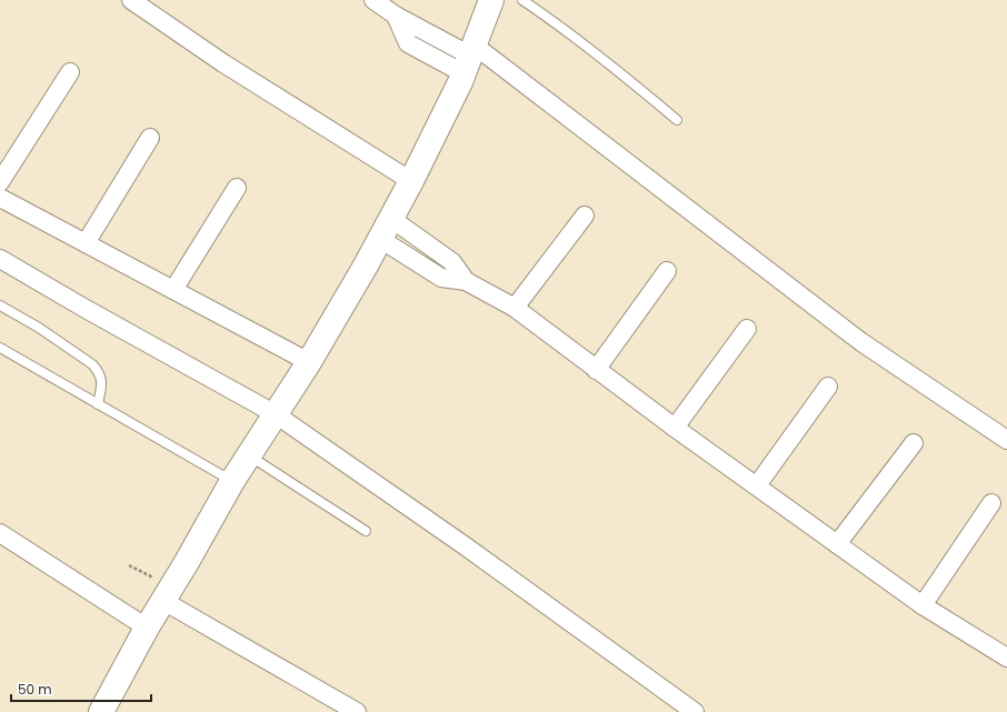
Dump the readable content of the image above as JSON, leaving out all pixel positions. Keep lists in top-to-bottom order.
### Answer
{
  "scale_bar": "50 m"
}
